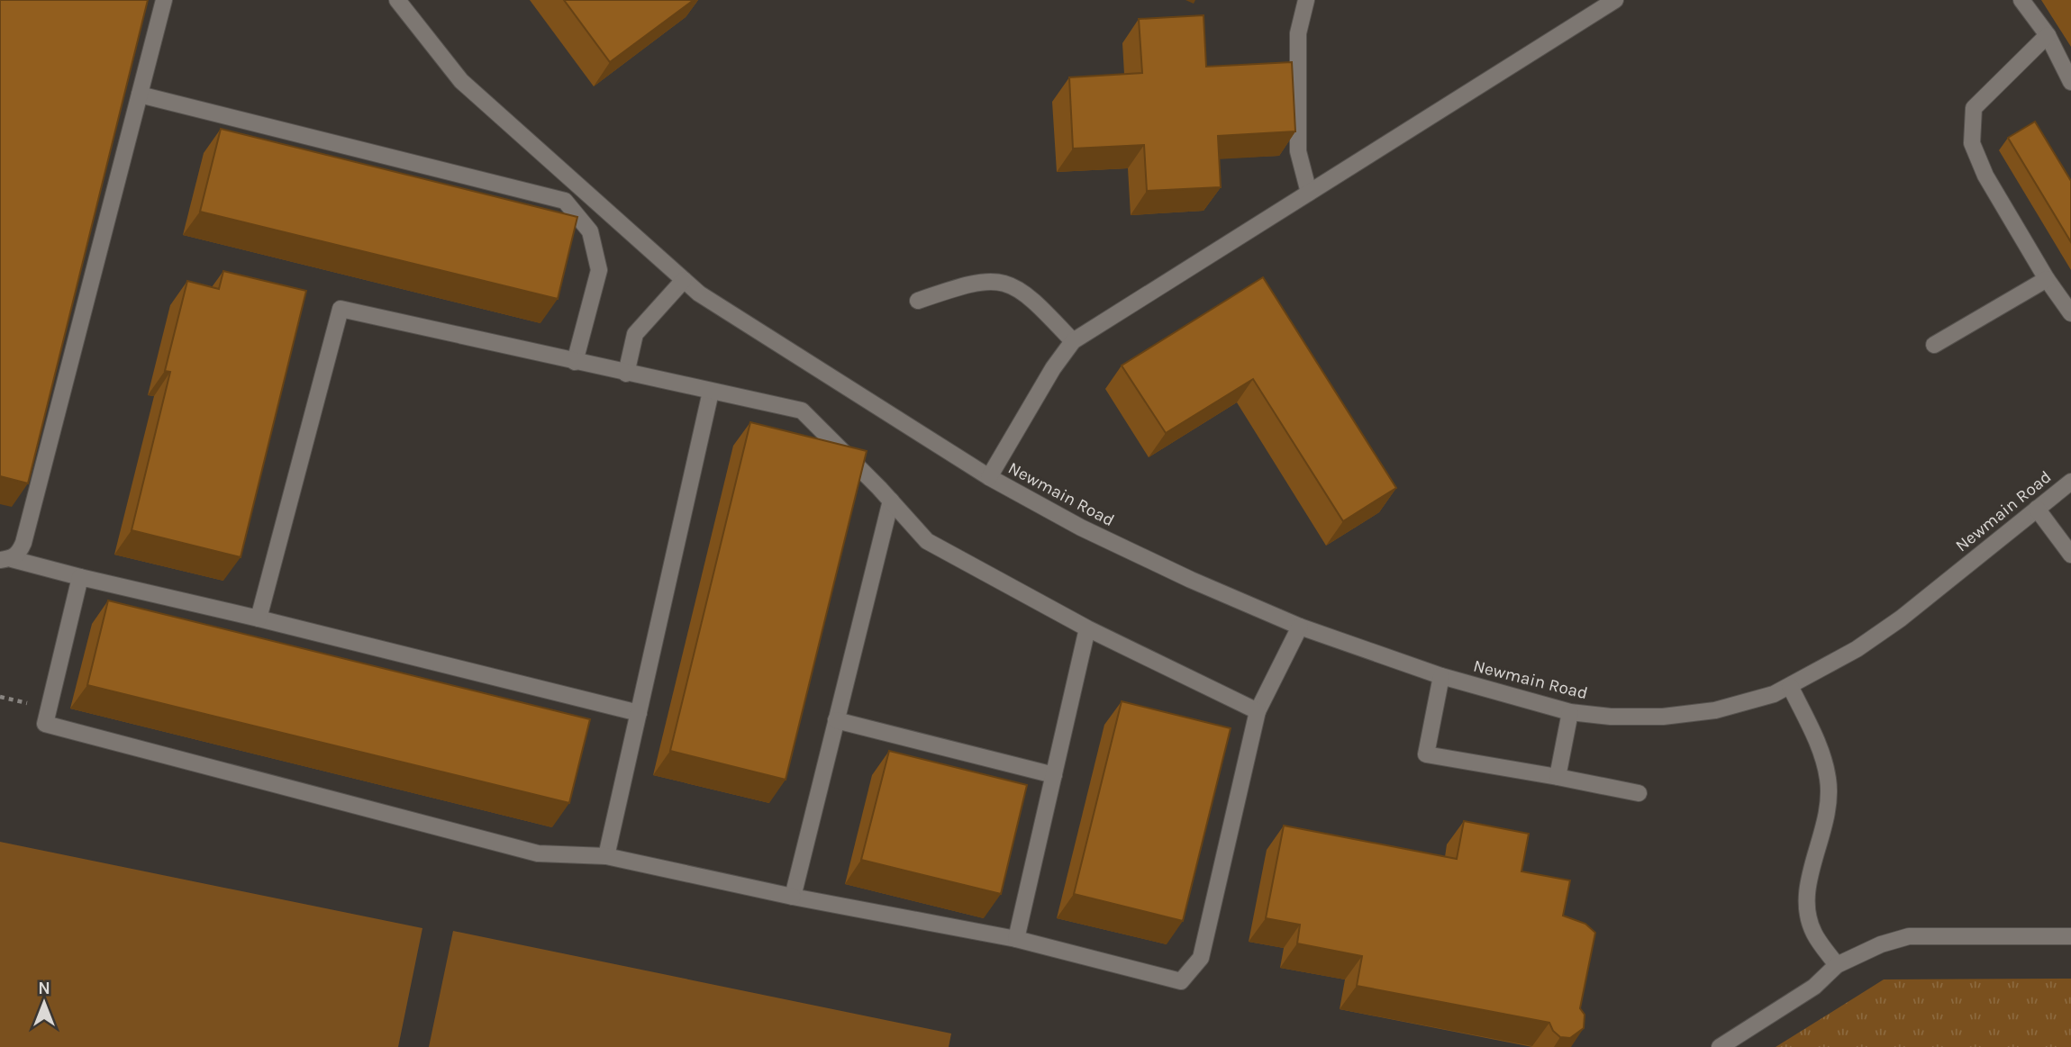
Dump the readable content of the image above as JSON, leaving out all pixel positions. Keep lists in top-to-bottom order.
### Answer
{
  "streets": {
    "lane": ["Newmain Road"]
  },
  "north": "top"
}
